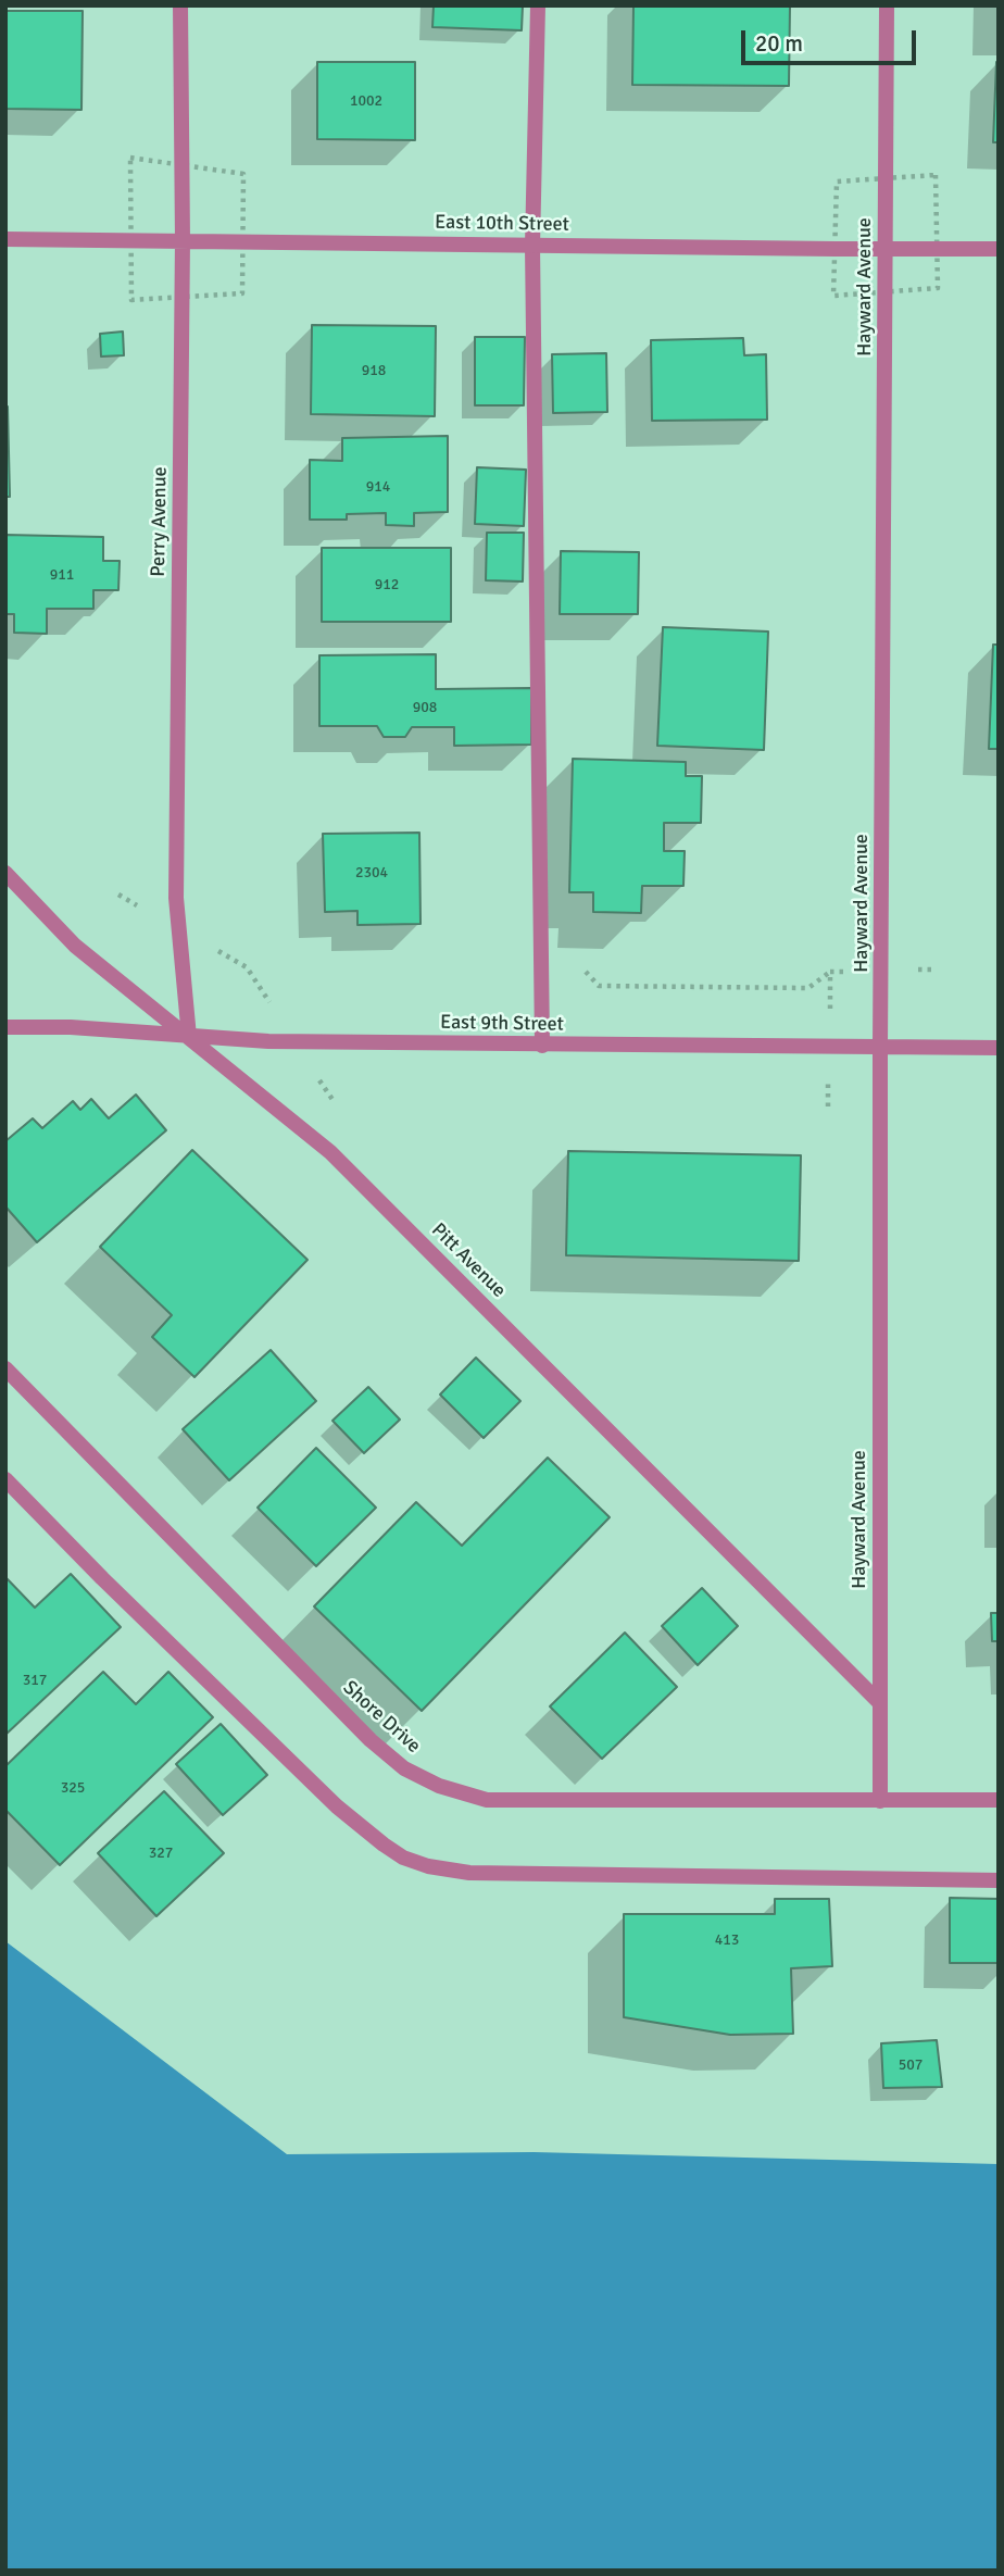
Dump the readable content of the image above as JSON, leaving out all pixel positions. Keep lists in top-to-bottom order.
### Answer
{
  "streets": {
    "street": [
      "East 10th Street",
      "Hayward Avenue",
      "Perry Avenue",
      "East 9th Street",
      "Pitt Avenue",
      "Shore Drive"
    ]
  },
  "crossings": [
    ["East 10th Street", "Hayward Avenue"],
    ["East 10th Street", "Perry Avenue"],
    ["Hayward Avenue", "East 9th Street"],
    ["Hayward Avenue", "Pitt Avenue"],
    ["Hayward Avenue", "Shore Drive"],
    ["Perry Avenue", "East 9th Street"],
    ["Perry Avenue", "Pitt Avenue"],
    ["East 9th Street", "Pitt Avenue"]
  ],
  "house_numbers": [
    "1002",
    "918",
    "914",
    "911",
    "912",
    "908",
    "2304",
    "317",
    "325",
    "327",
    "413",
    "507"
  ],
  "scale_bar": "20 m"
}
